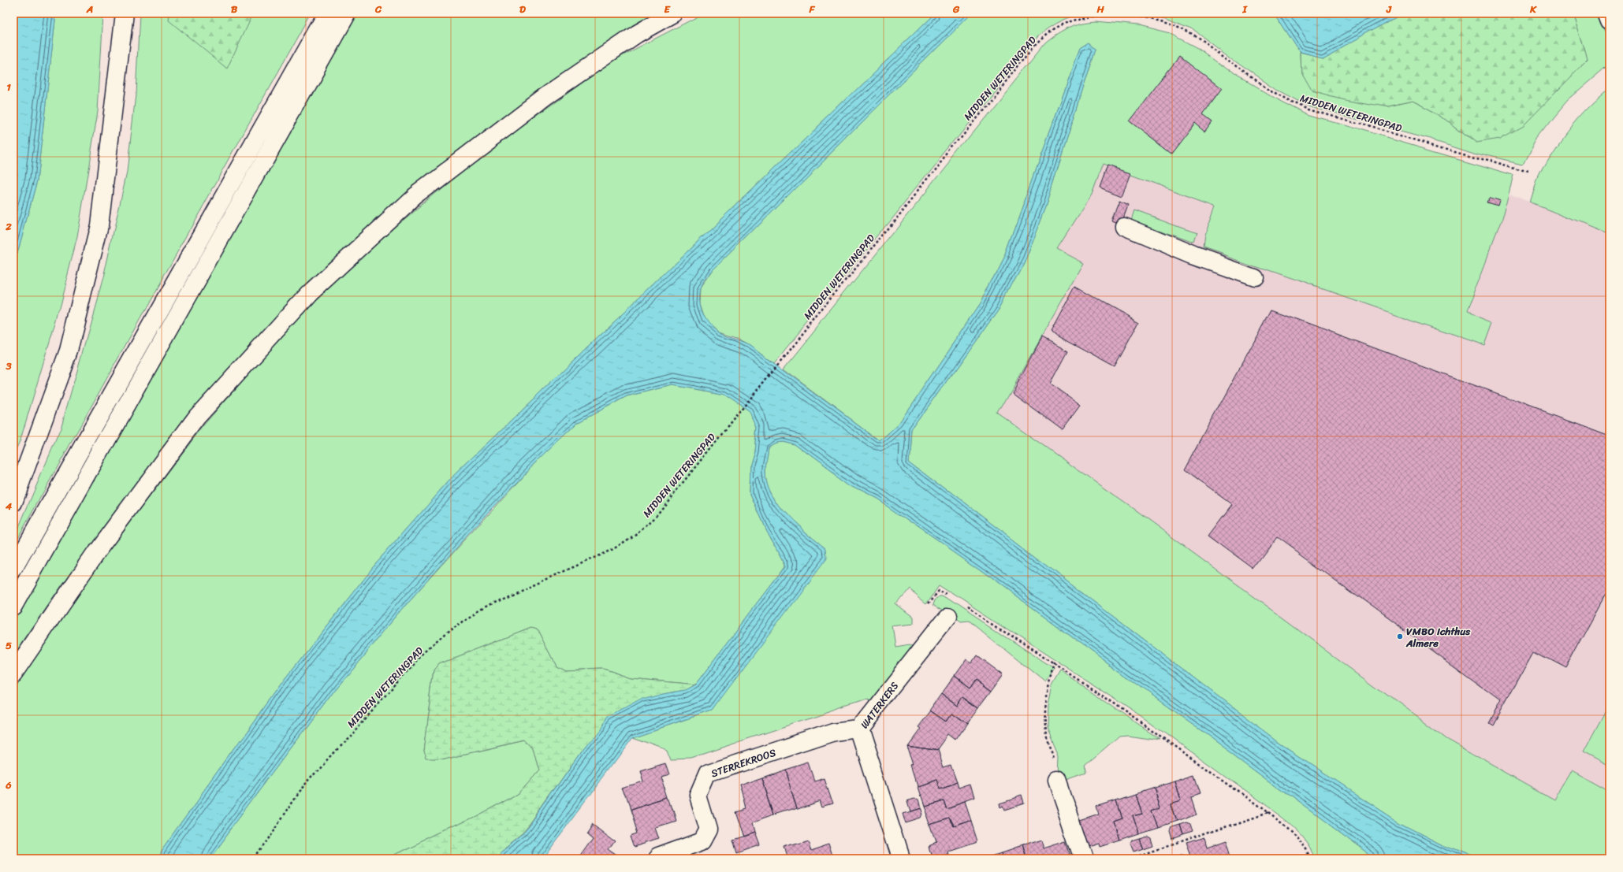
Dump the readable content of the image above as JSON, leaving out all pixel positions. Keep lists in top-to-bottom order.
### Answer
{
  "streets": {
    "main road": ["WATERKERS", "STERREKROOS"],
    "path": ["MIDDEN WETERINGPAD"]
  },
  "crossings": [
    ["WATERKERS", "STERREKROOS"]
  ],
  "places": ["VMBO Ichthus Almere"],
  "grid": {
    "columns": [
      "A",
      "B",
      "C",
      "D",
      "E",
      "F",
      "G",
      "H",
      "I",
      "J",
      "K"
    ],
    "rows": [
      "1",
      "2",
      "3",
      "4",
      "5",
      "6"
    ]
  }
}
